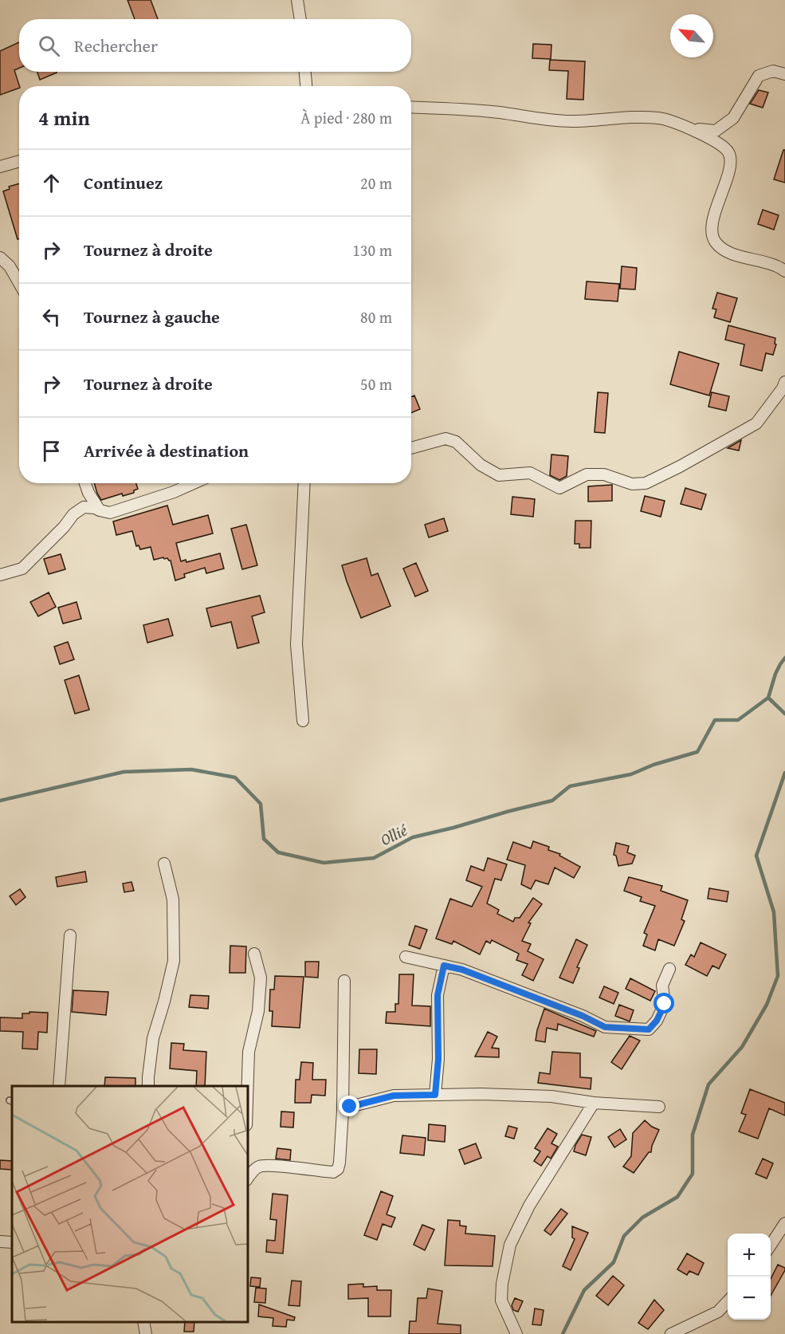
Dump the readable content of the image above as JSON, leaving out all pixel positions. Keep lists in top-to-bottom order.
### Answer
{
  "water": ["Ollié"],
  "north": "top left",
  "page": {
    "search": "Rechercher",
    "heading": ["4 min", "À pied · 280 m"],
    "list": [
      ["Continuez", "20 m"],
      ["Tournez à droite", "130 m"],
      ["Tournez à gauche", "80 m"],
      ["Tournez à droite", "50 m"],
      "Arrivée à destination"
    ],
    "map_buttons": ["+", "−"]
  }
}
